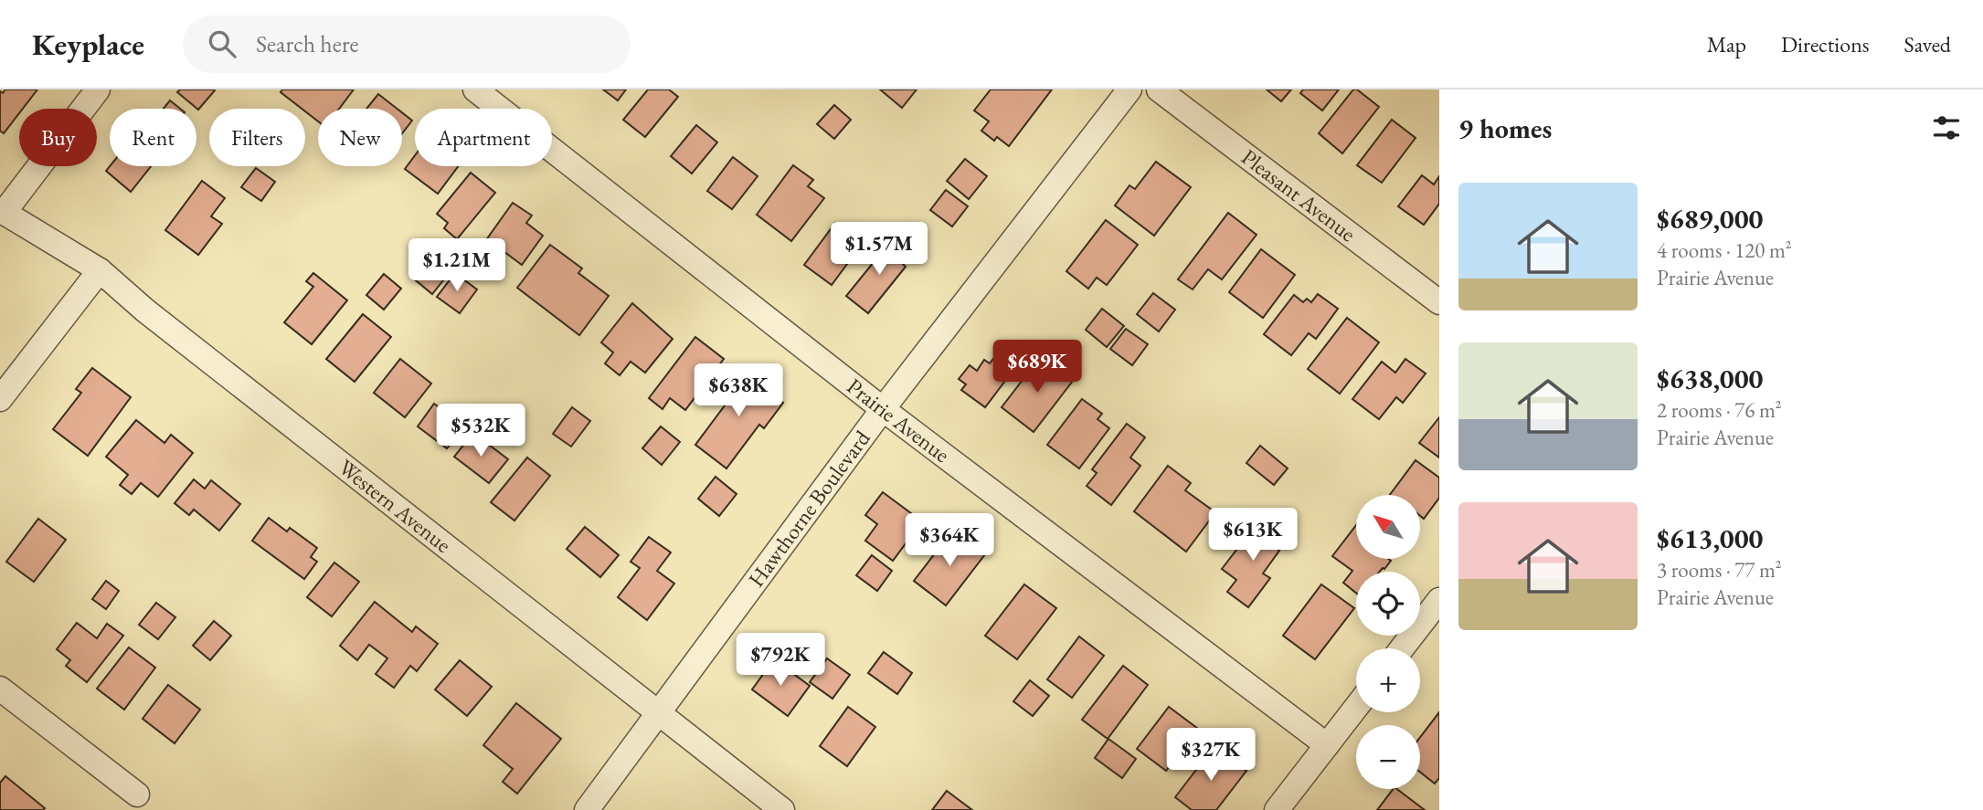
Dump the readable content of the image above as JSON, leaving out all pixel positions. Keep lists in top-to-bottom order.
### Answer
{
  "streets": {
    "street": [
      "Pleasant Avenue",
      "Prairie Avenue",
      "Western Avenue",
      "Hawthorne Boulevard"
    ]
  },
  "crossings": [
    ["Prairie Avenue", "Hawthorne Boulevard"],
    ["Western Avenue", "Hawthorne Boulevard"]
  ],
  "north": "top left",
  "page": {
    "header": "Keyplace",
    "search": "Search here",
    "nav": ["Map", "Directions", "Saved"],
    "heading": "9 homes",
    "chip": [
      "Buy",
      "Rent",
      "Filters",
      "New",
      "Apartment"
    ],
    "list": [
      {
        "name": "$689,000",
        "note": "4 rooms · 120 m² · Prairie Avenue"
      },
      {
        "name": "$638,000",
        "note": "2 rooms · 76 m² · Prairie Avenue"
      },
      {
        "name": "$613,000",
        "note": "3 rooms · 77 m² · Prairie Avenue"
      }
    ],
    "price": [
      "$1.57M",
      "$1.21M",
      "$689K",
      "$638K",
      "$532K",
      "$613K",
      "$364K",
      "$792K",
      "$327K"
    ],
    "map_buttons": ["+", "−"]
  }
}
